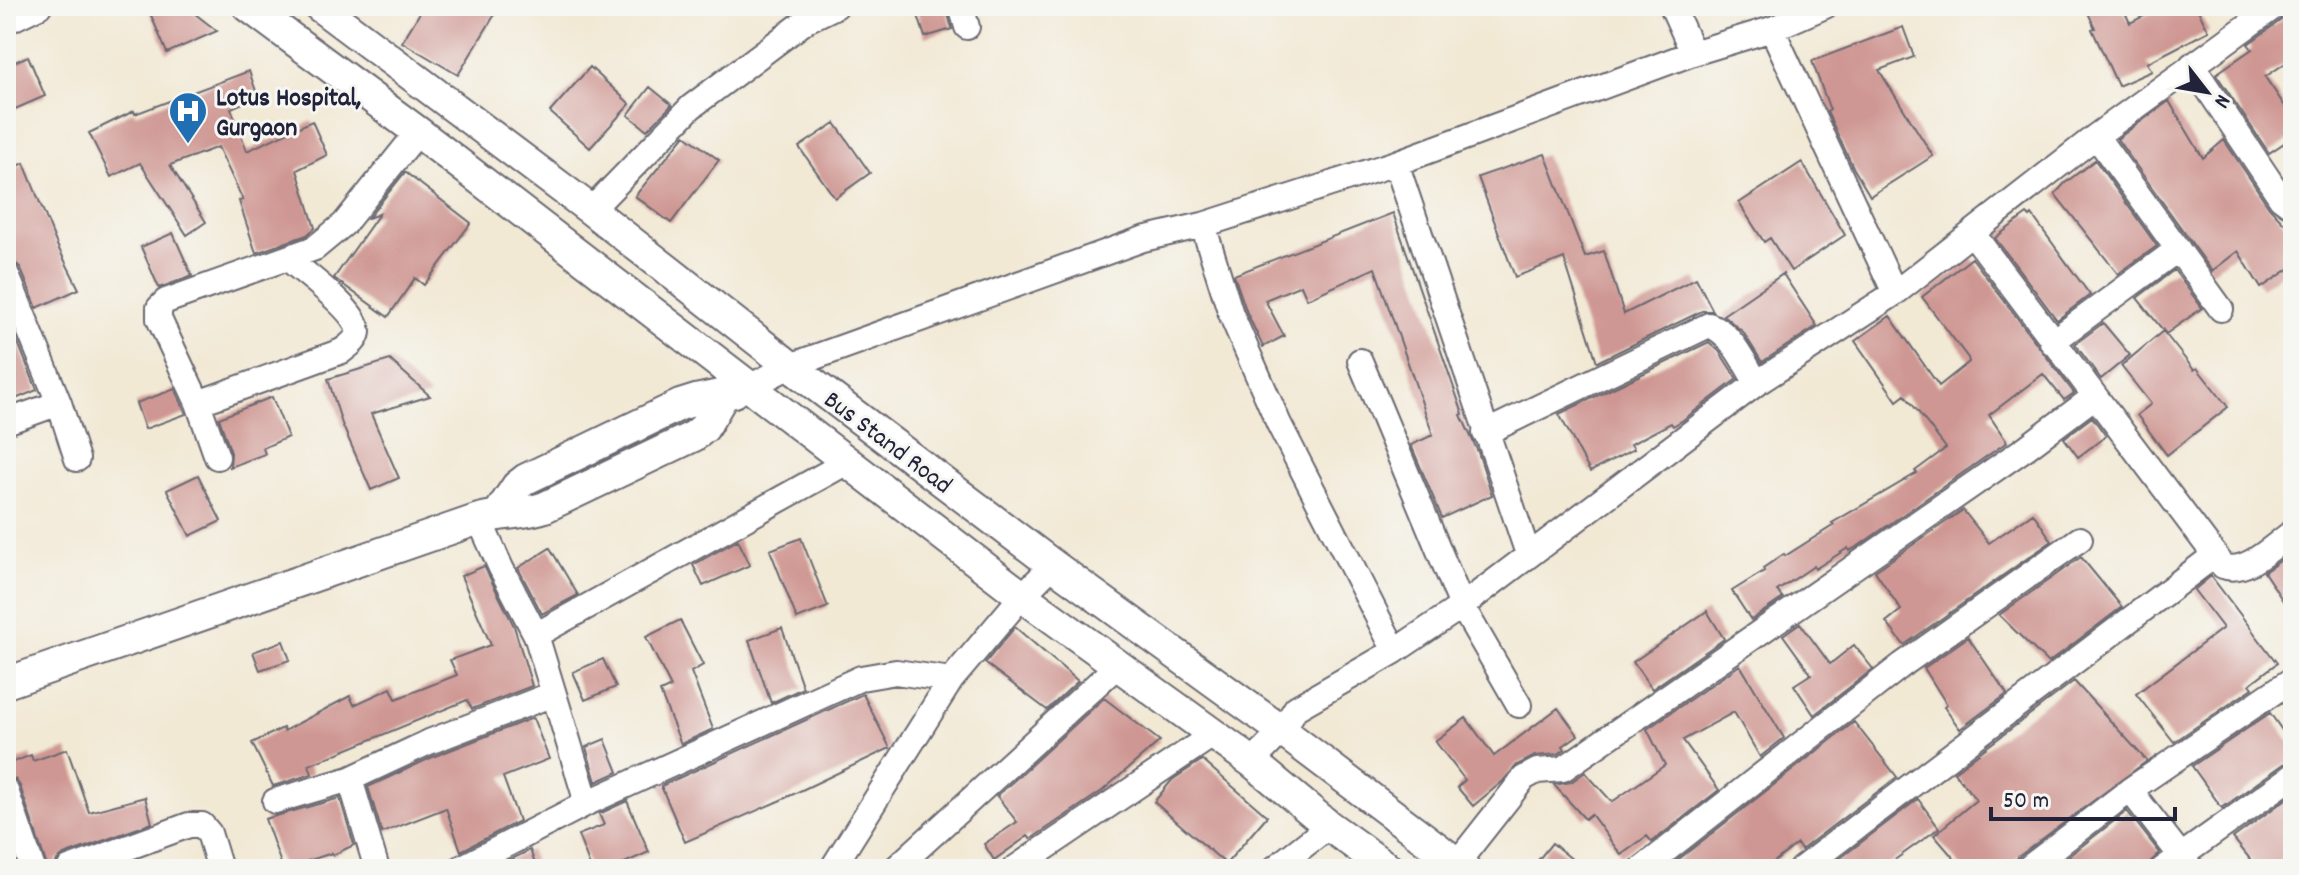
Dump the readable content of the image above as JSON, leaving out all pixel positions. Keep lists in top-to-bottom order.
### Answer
{
  "streets": {
    "street": ["Bus Stand Road"]
  },
  "places": {
    "hospital": ["Lotus Hospital, Gurgaon"]
  },
  "scale_bar": "50 m",
  "north": "bottom right"
}
